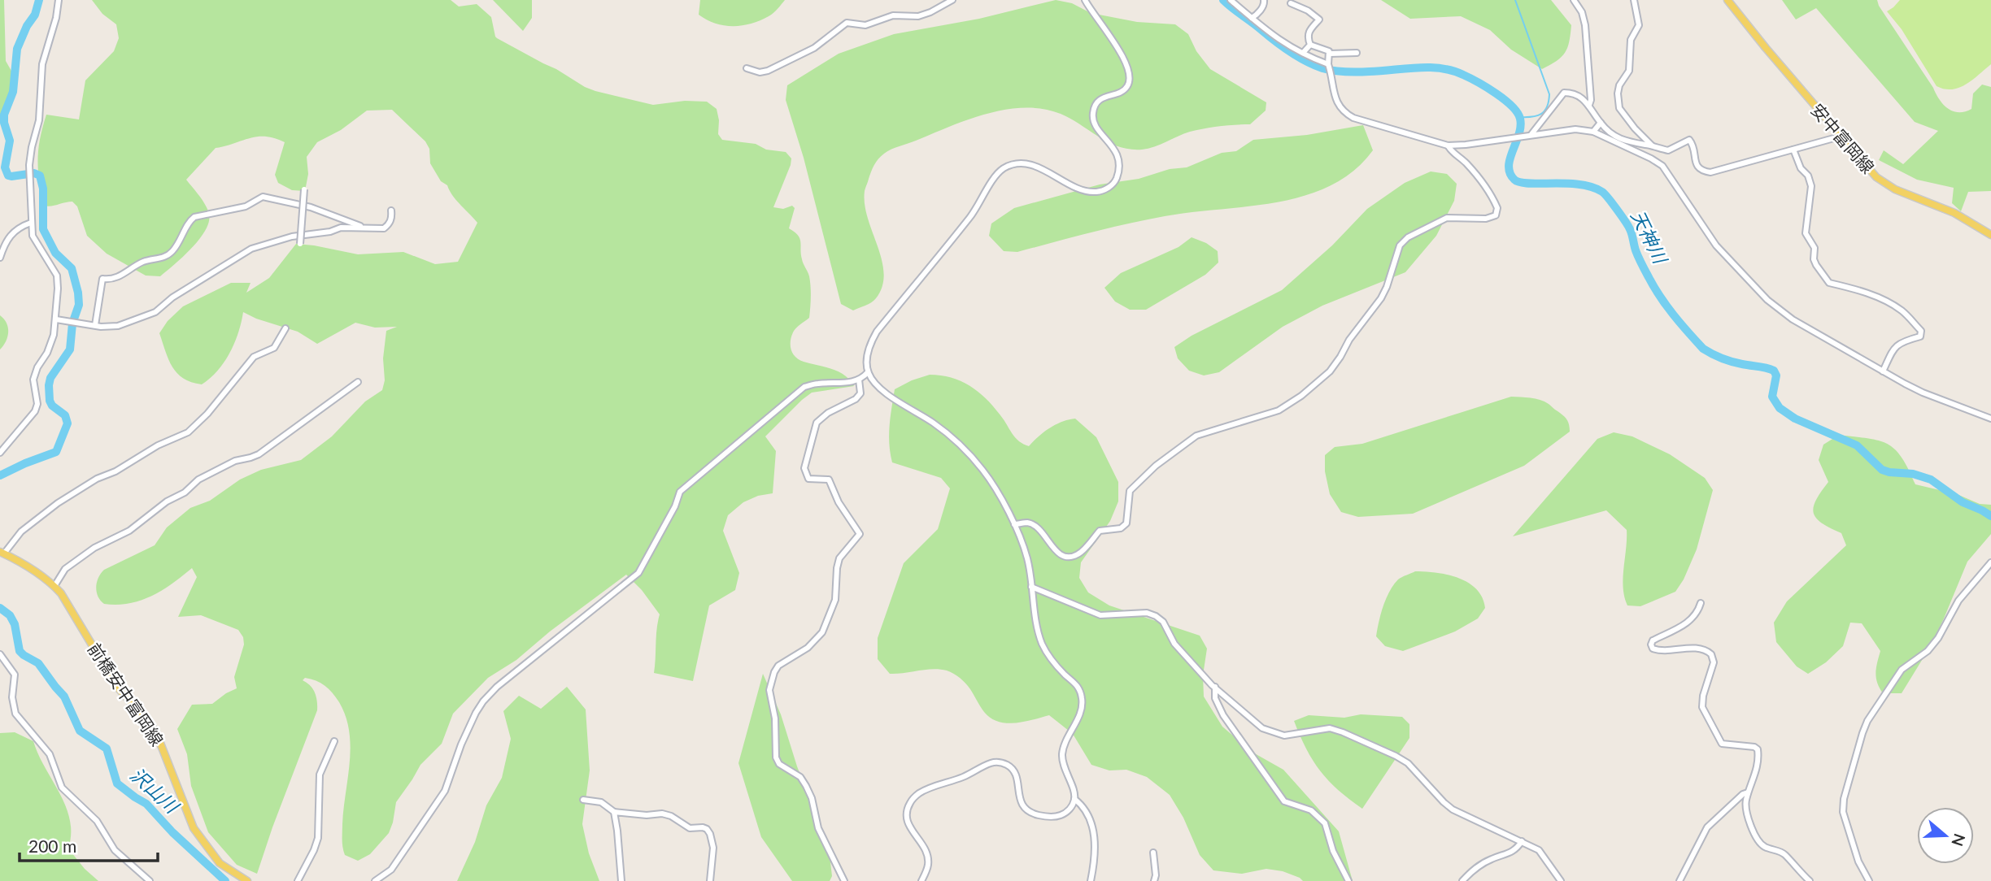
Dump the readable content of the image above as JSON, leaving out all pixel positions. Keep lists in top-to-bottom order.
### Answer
{
  "streets": {
    "main road": ["安中富岡線", "前橋安中富岡線"]
  },
  "water": ["天神川", "沢山川"],
  "scale_bar": "200 m",
  "north": "right"
}
